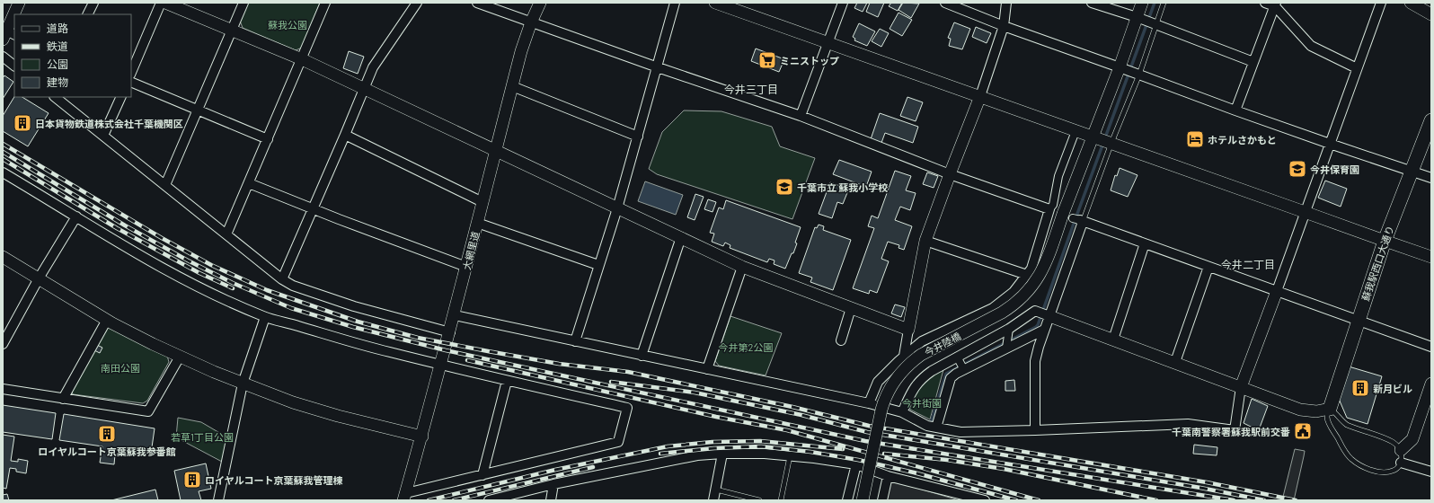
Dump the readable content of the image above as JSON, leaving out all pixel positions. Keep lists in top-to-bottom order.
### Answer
{
  "streets": {
    "main road": ["蘇我駅西口大通り"],
    "street": ["大網里道", "今井陸橋"]
  },
  "districts": ["今井三丁目", "今井二丁目"],
  "parks": [
    "蘇我公園",
    "今井第2公園",
    "南田公園",
    "今井街園",
    "若草1丁目公園"
  ],
  "places": {
    "supermarket": ["ミニストップ"],
    "building": [
      "日本貨物鉄道株式会社千葉機関区",
      "新月ビル",
      "ロイヤルコート京葉蘇我参番館",
      "ロイヤルコート京葉蘇我管理棟"
    ],
    "hotel": ["ホテルさかもと"],
    "school or university": ["今井保育園", "千葉市立 蘇我小学校"],
    "public building": ["千葉南警察署蘇我駅前交番"]
  },
  "legend": [
    "道路",
    "鉄道",
    "公園",
    "建物"
  ]
}
